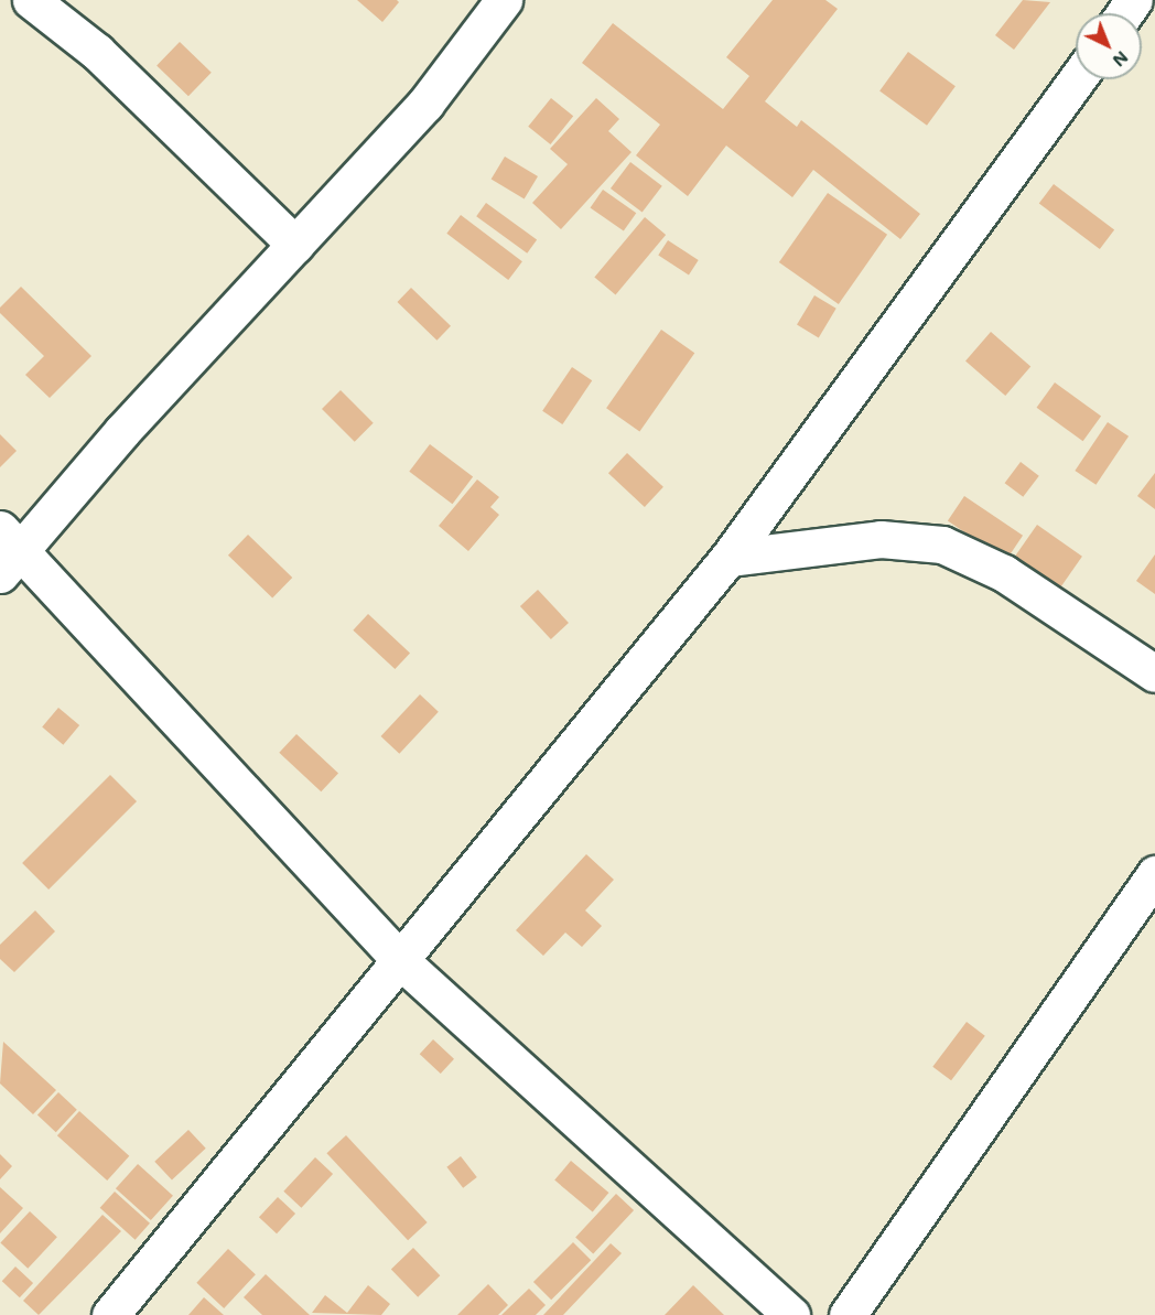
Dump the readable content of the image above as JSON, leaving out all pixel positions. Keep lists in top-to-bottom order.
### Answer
{
  "north": "bottom right"
}
